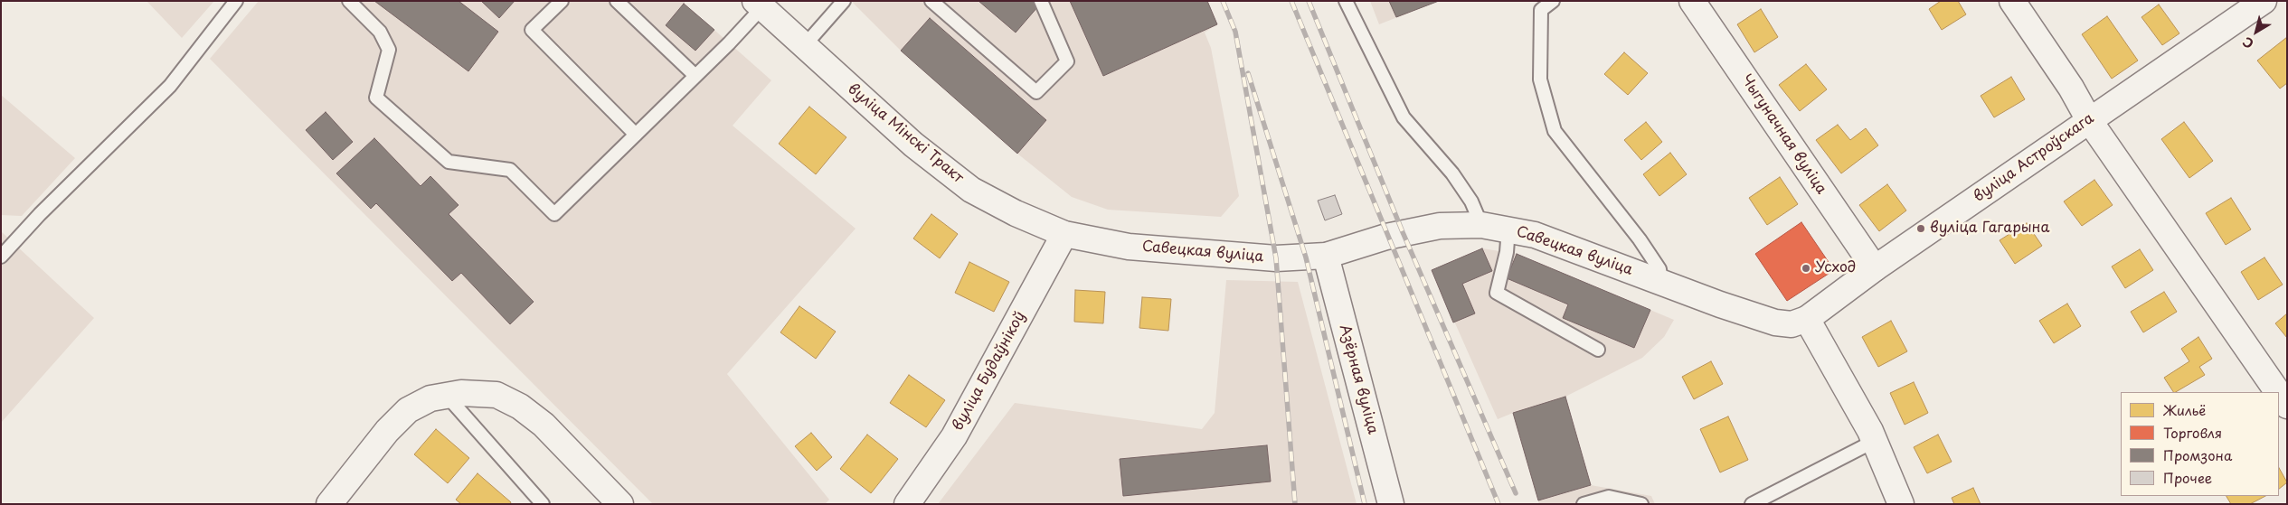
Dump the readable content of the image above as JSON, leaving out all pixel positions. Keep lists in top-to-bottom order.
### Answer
{
  "streets": {
    "street": [
      "вуліца Мінскі Тракт",
      "Чыгуначная вуліца",
      "вуліца Астроўскага",
      "Савецкая вуліца",
      "вуліца Будаўнікоў",
      "Азёрная вуліца"
    ]
  },
  "crossings": [
    ["вуліца Мінскі Тракт", "Савецкая вуліца"],
    ["вуліца Мінскі Тракт", "вуліца Будаўнікоў"],
    ["Чыгуначная вуліца", "вуліца Астроўскага"],
    ["вуліца Астроўскага", "Савецкая вуліца"],
    ["Савецкая вуліца", "Азёрная вуліца"]
  ],
  "places": ["вуліца Гагарына", "Усход"],
  "legend": [
    "Жильё",
    "Торговля",
    "Промзона",
    "Прочее"
  ],
  "north": "bottom left"
}
